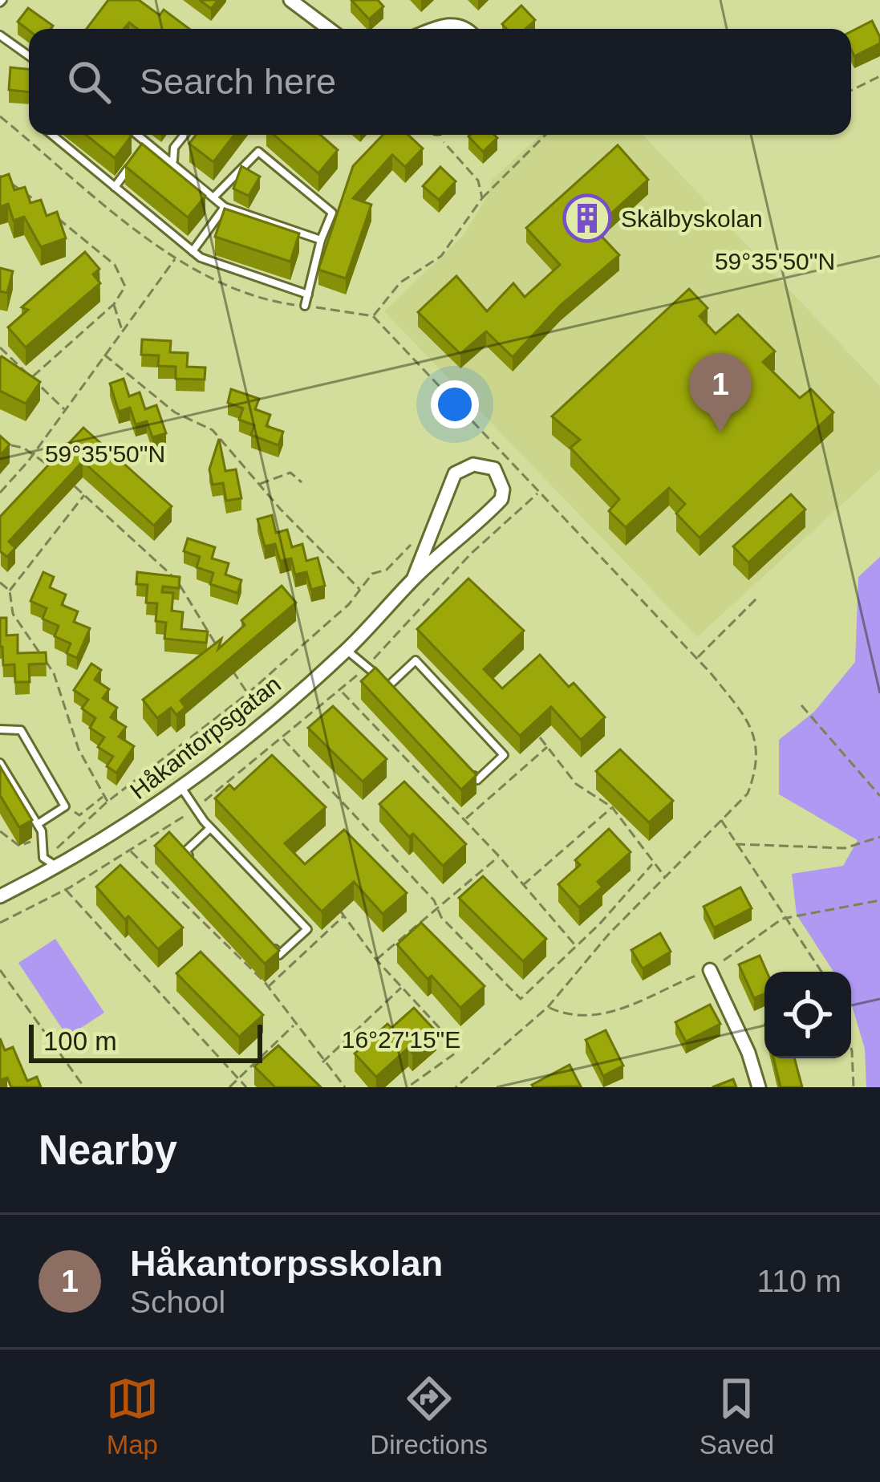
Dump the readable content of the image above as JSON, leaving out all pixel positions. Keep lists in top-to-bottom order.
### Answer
{
  "streets": {
    "street": ["Håkantorpsgatan"]
  },
  "places": {
    "building": ["Skälbyskolan"]
  },
  "scale_bar": "100 m",
  "page": {
    "search": "Search here",
    "pins": "1",
    "scale": "100 m",
    "heading": "Nearby",
    "list": [
      {
        "mark": "1",
        "name": "Håkantorpsskolan",
        "note": "School",
        "value": "110 m"
      }
    ],
    "nav": ["Map", "Directions", "Saved"]
  },
  "coordinates": ["59°35'50\"N", "16°27'15\"E"]
}
